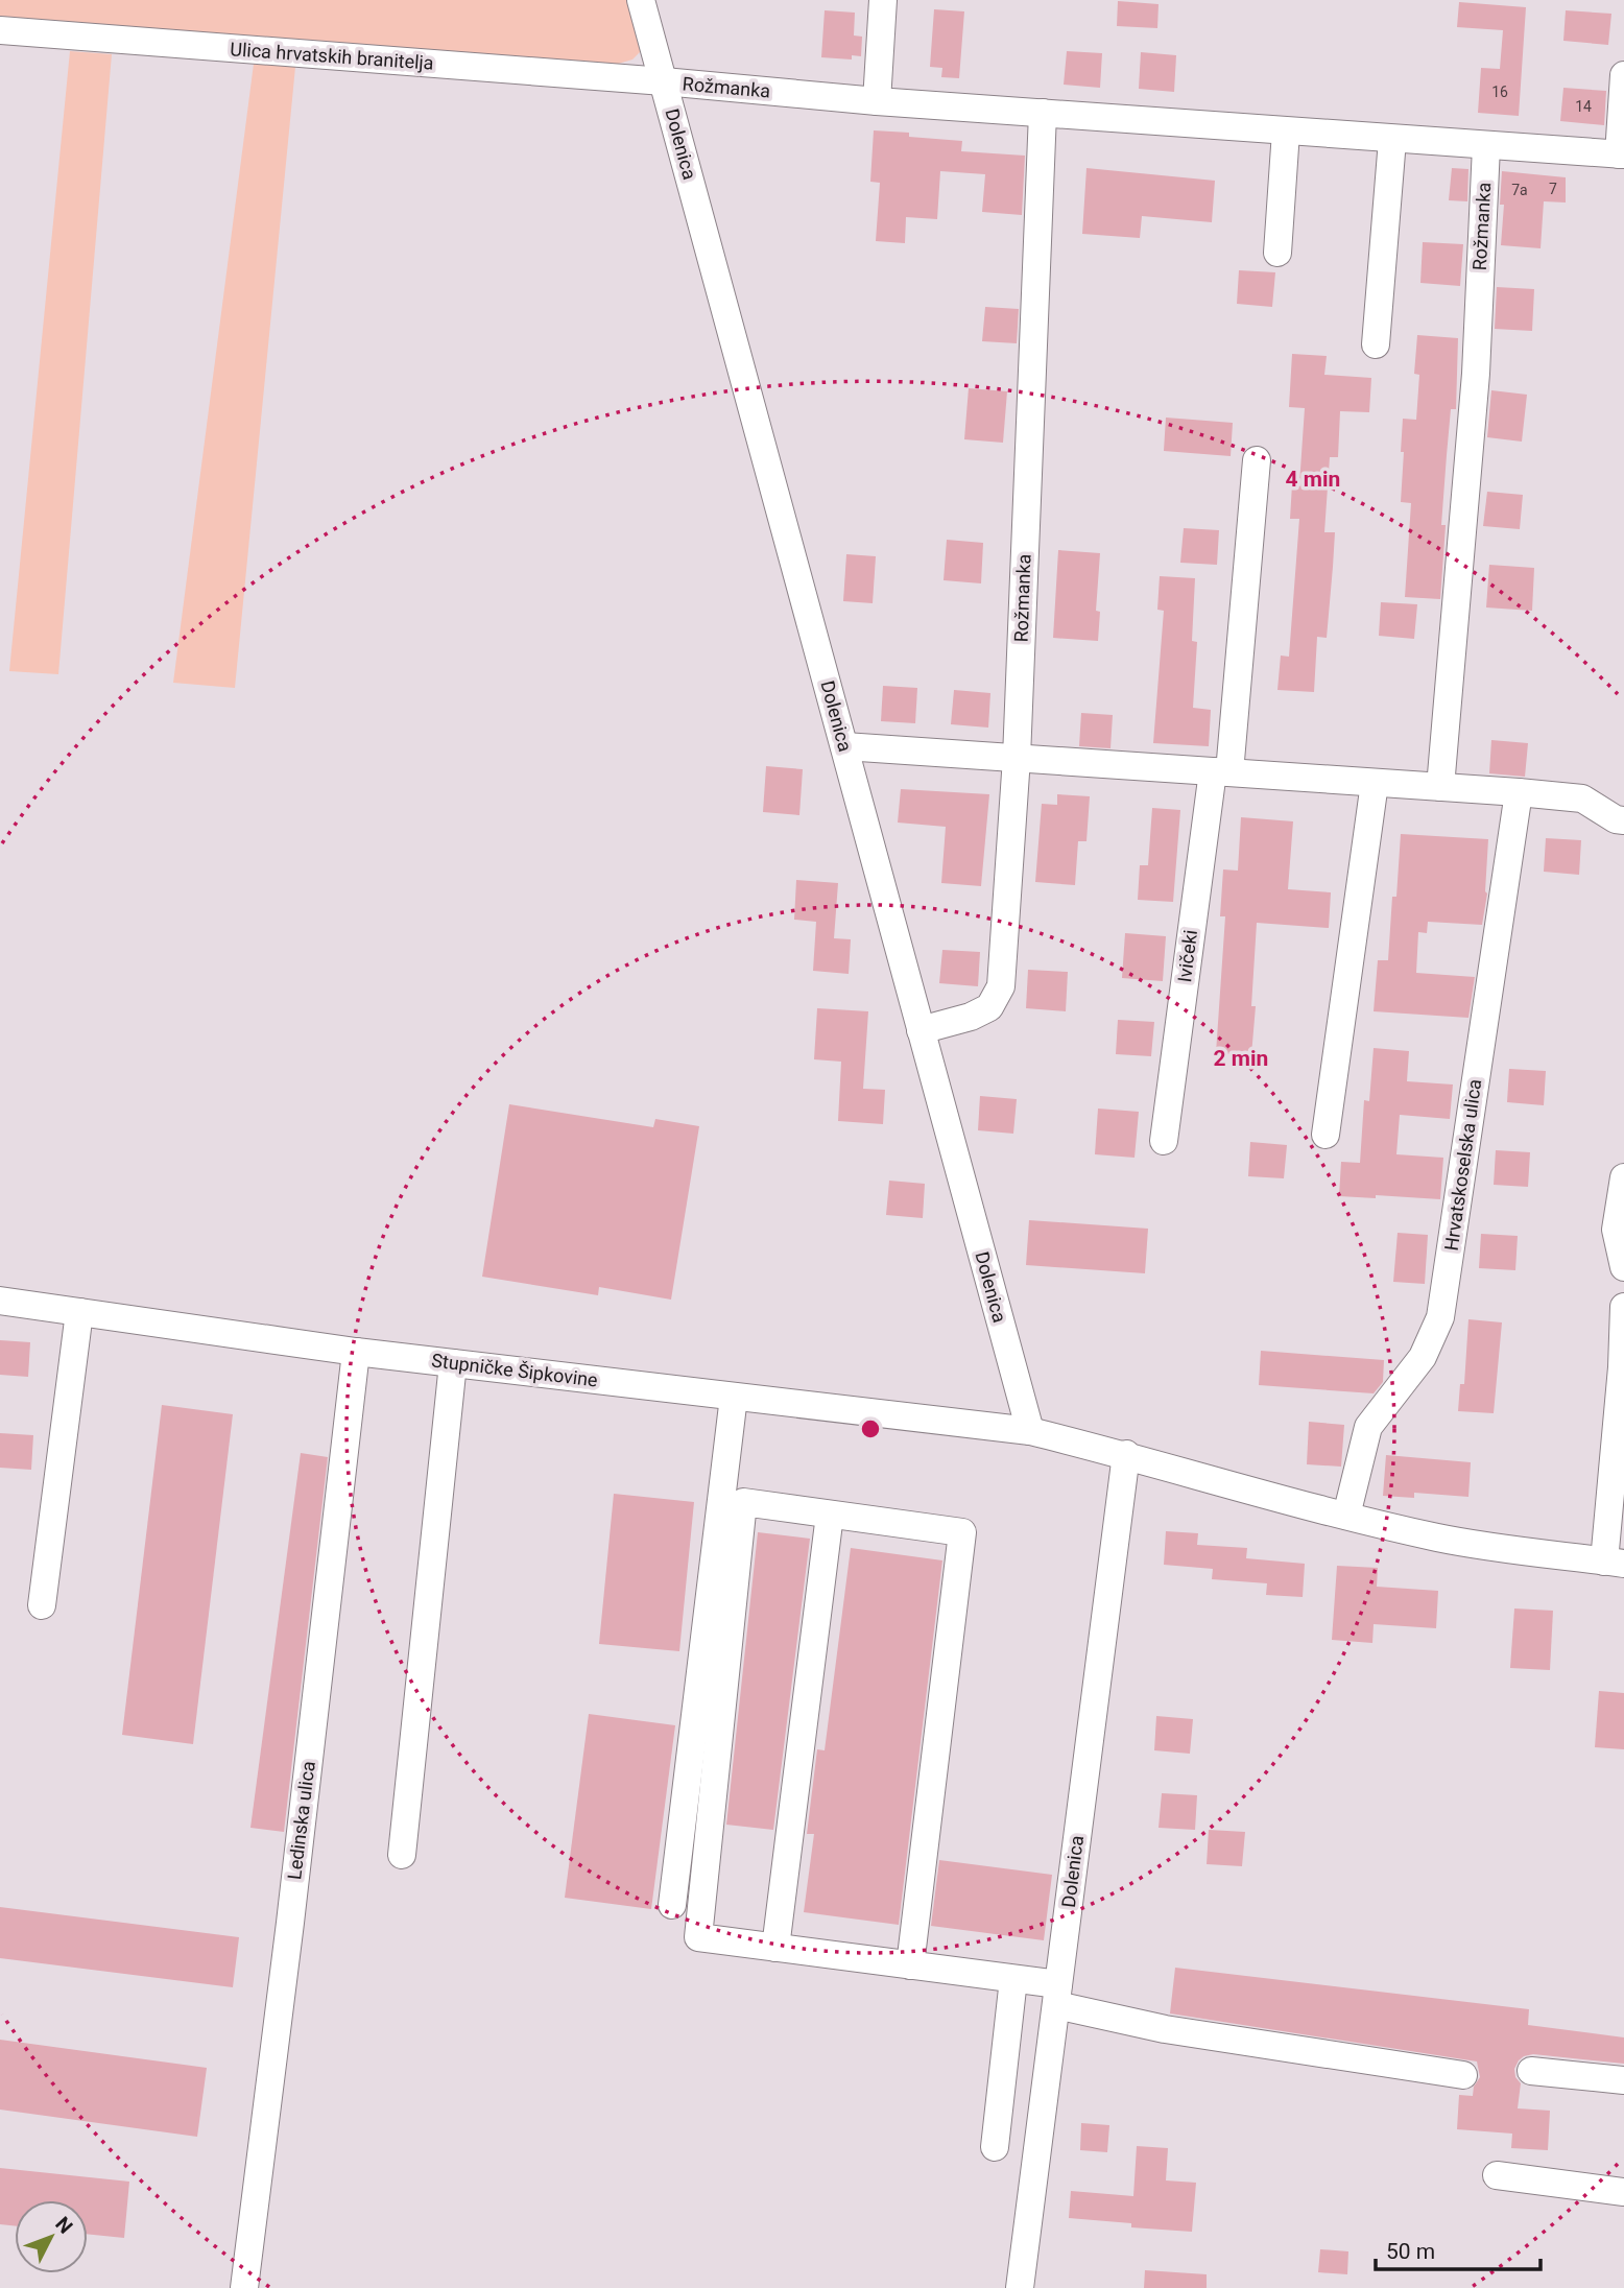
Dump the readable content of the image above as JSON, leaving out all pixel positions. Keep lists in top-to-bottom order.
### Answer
{
  "streets": {
    "street": [
      "Ulica hrvatskih branitelja",
      "Rožmanka",
      "Dolenica",
      "Ivičeki",
      "Hrvatskoselska ulica",
      "Stupničke Šipkovine",
      "Ledinska ulica"
    ]
  },
  "crossings": [
    ["Ulica hrvatskih branitelja", "Rožmanka"],
    ["Ulica hrvatskih branitelja", "Dolenica"],
    ["Rožmanka", "Dolenica"],
    ["Dolenica", "Stupničke Šipkovine"],
    ["Stupničke Šipkovine", "Ledinska ulica"]
  ],
  "house_numbers": [
    "16",
    "14",
    "7",
    "7a"
  ],
  "scale_bar": "50 m",
  "north": "top right",
  "rings": ["4 min", "2 min"]
}
